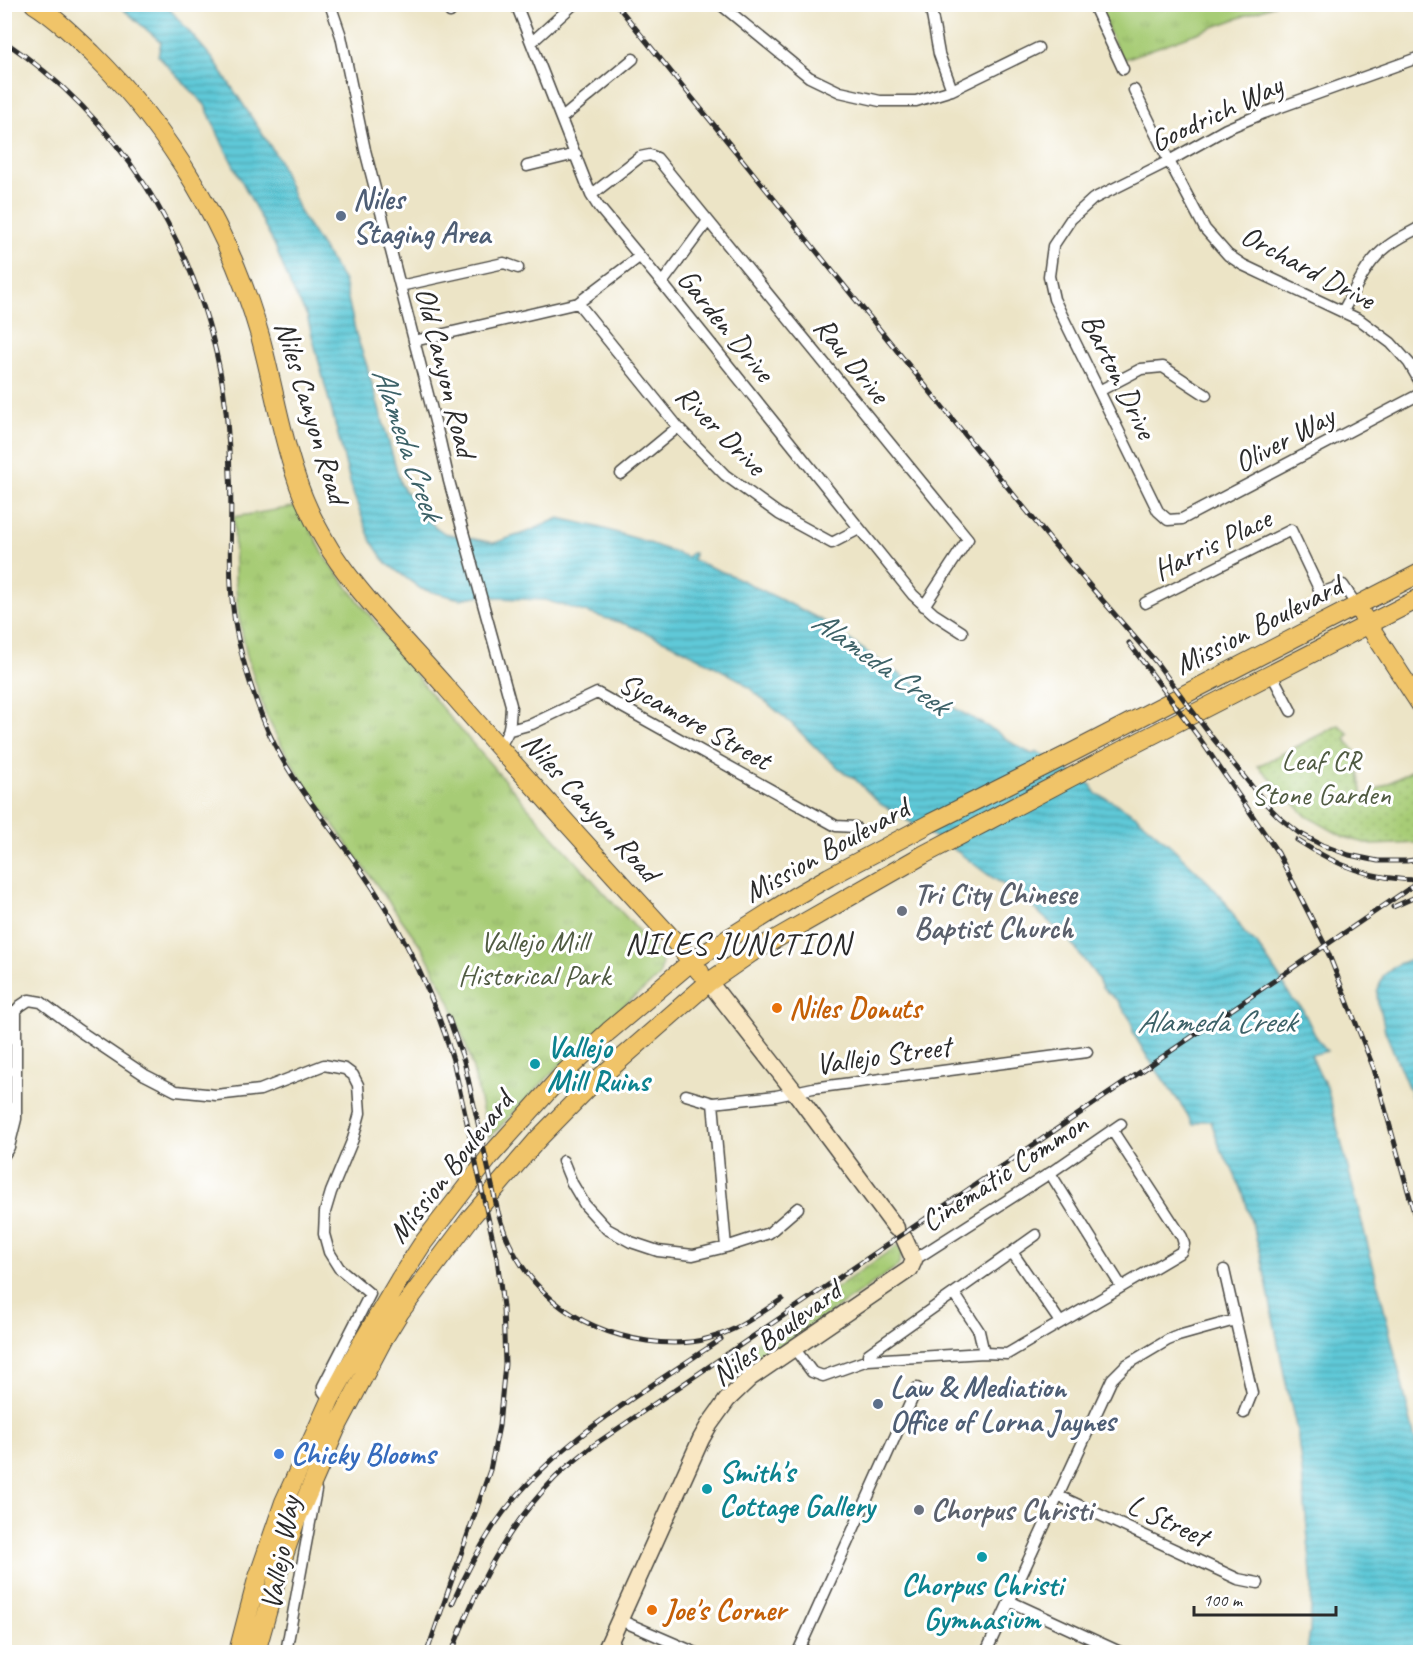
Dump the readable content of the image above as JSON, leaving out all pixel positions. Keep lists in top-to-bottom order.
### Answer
{
  "streets": {
    "main road": ["Niles Canyon Road", "Mission Boulevard", "Niles Boulevard"],
    "street": [
      "Goodrich Way",
      "Orchard Drive",
      "Garden Drive",
      "Rau Drive",
      "Old Canyon Road",
      "Barton Drive",
      "River Drive",
      "Oliver Way",
      "Harris Place",
      "Sycamore Street",
      "Vallejo Street",
      "Cinematic Common",
      "L Street",
      "Vallejo Way"
    ]
  },
  "crossings": [
    ["Goodrich Way", "Orchard Drive"],
    ["Goodrich Way", "Barton Drive"],
    ["Garden Drive", "Rau Drive"],
    ["Garden Drive", "River Drive"],
    ["Old Canyon Road", "Sycamore Street"],
    ["Barton Drive", "Oliver Way"],
    ["Niles Canyon Road", "Mission Boulevard"],
    ["Harris Place", "Mission Boulevard"],
    ["Mission Boulevard", "Vallejo Way"],
    ["Cinematic Common", "Niles Boulevard"]
  ],
  "districts": ["NILES JUNCTION"],
  "water": ["Alameda Creek"],
  "parks": ["Leaf CR Stone Garden", "Vallejo Mill Historical Park"],
  "places": [
    "Niles Staging Area",
    "Tri City Chinese Baptist Church",
    "Niles Donuts",
    "Vallejo Mill Ruins",
    "Law & Mediation Office of Lorna Jaynes",
    "Chicky Blooms",
    "Smith's Cottage Gallery",
    "Chorpus Christi",
    "Chorpus Christi Gymnasium",
    "Joe's Corner"
  ],
  "scale_bar": "100 m"
}
